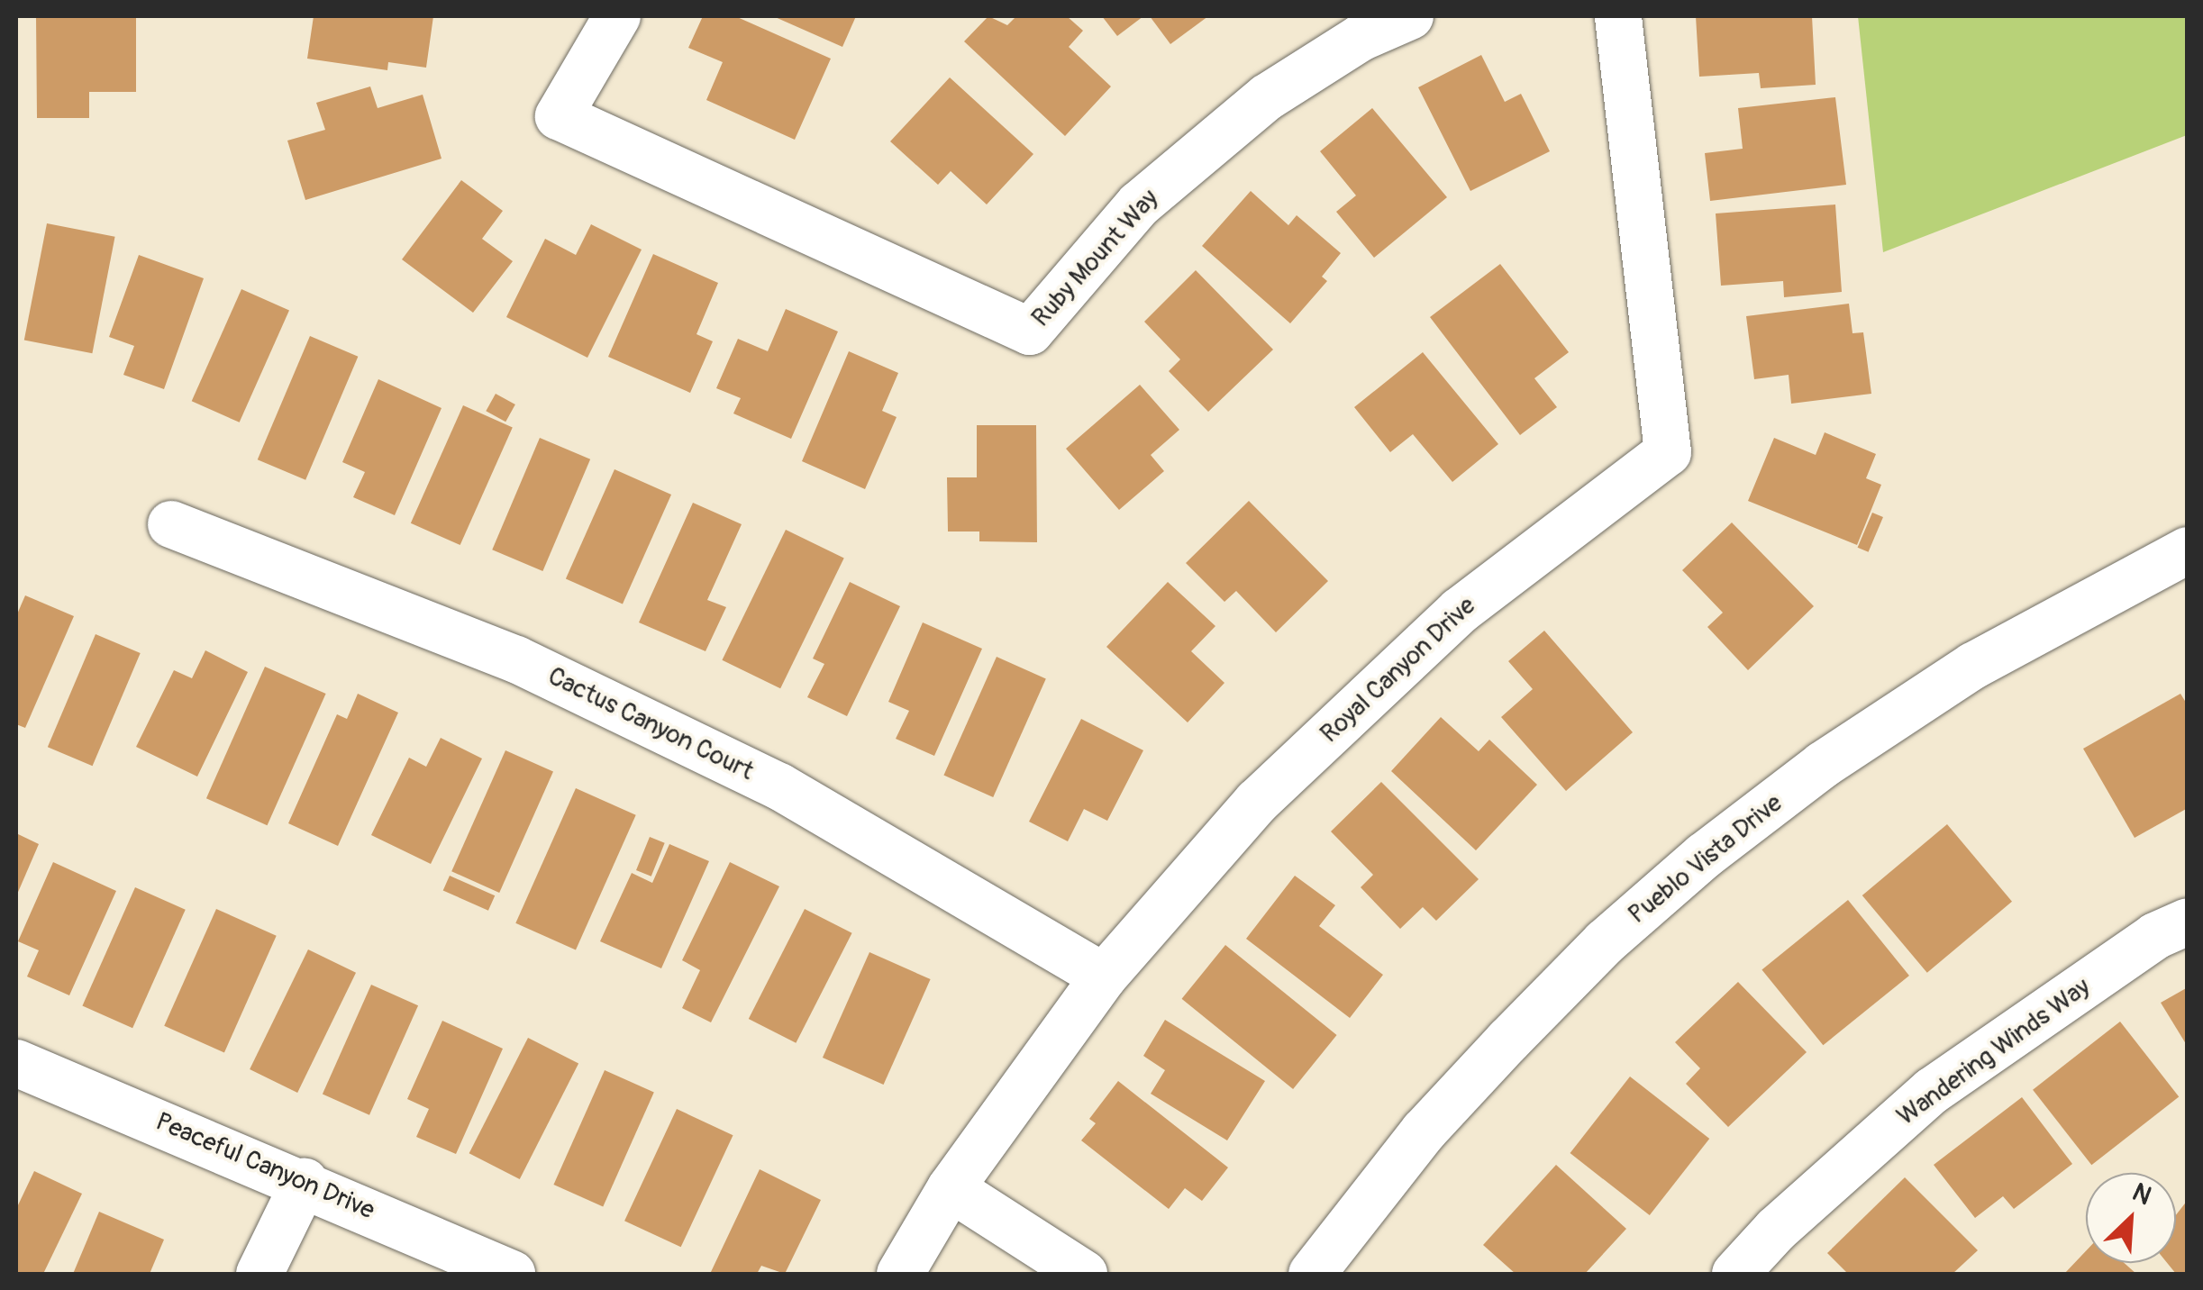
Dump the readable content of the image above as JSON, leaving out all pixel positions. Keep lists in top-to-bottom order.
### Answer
{
  "streets": {
    "street": [
      "Ruby Mount Way",
      "Royal Canyon Drive",
      "Cactus Canyon Court",
      "Pueblo Vista Drive",
      "Wandering Winds Way",
      "Peaceful Canyon Drive"
    ]
  },
  "crossings": [
    ["Royal Canyon Drive", "Cactus Canyon Court"]
  ],
  "north": "top right"
}
